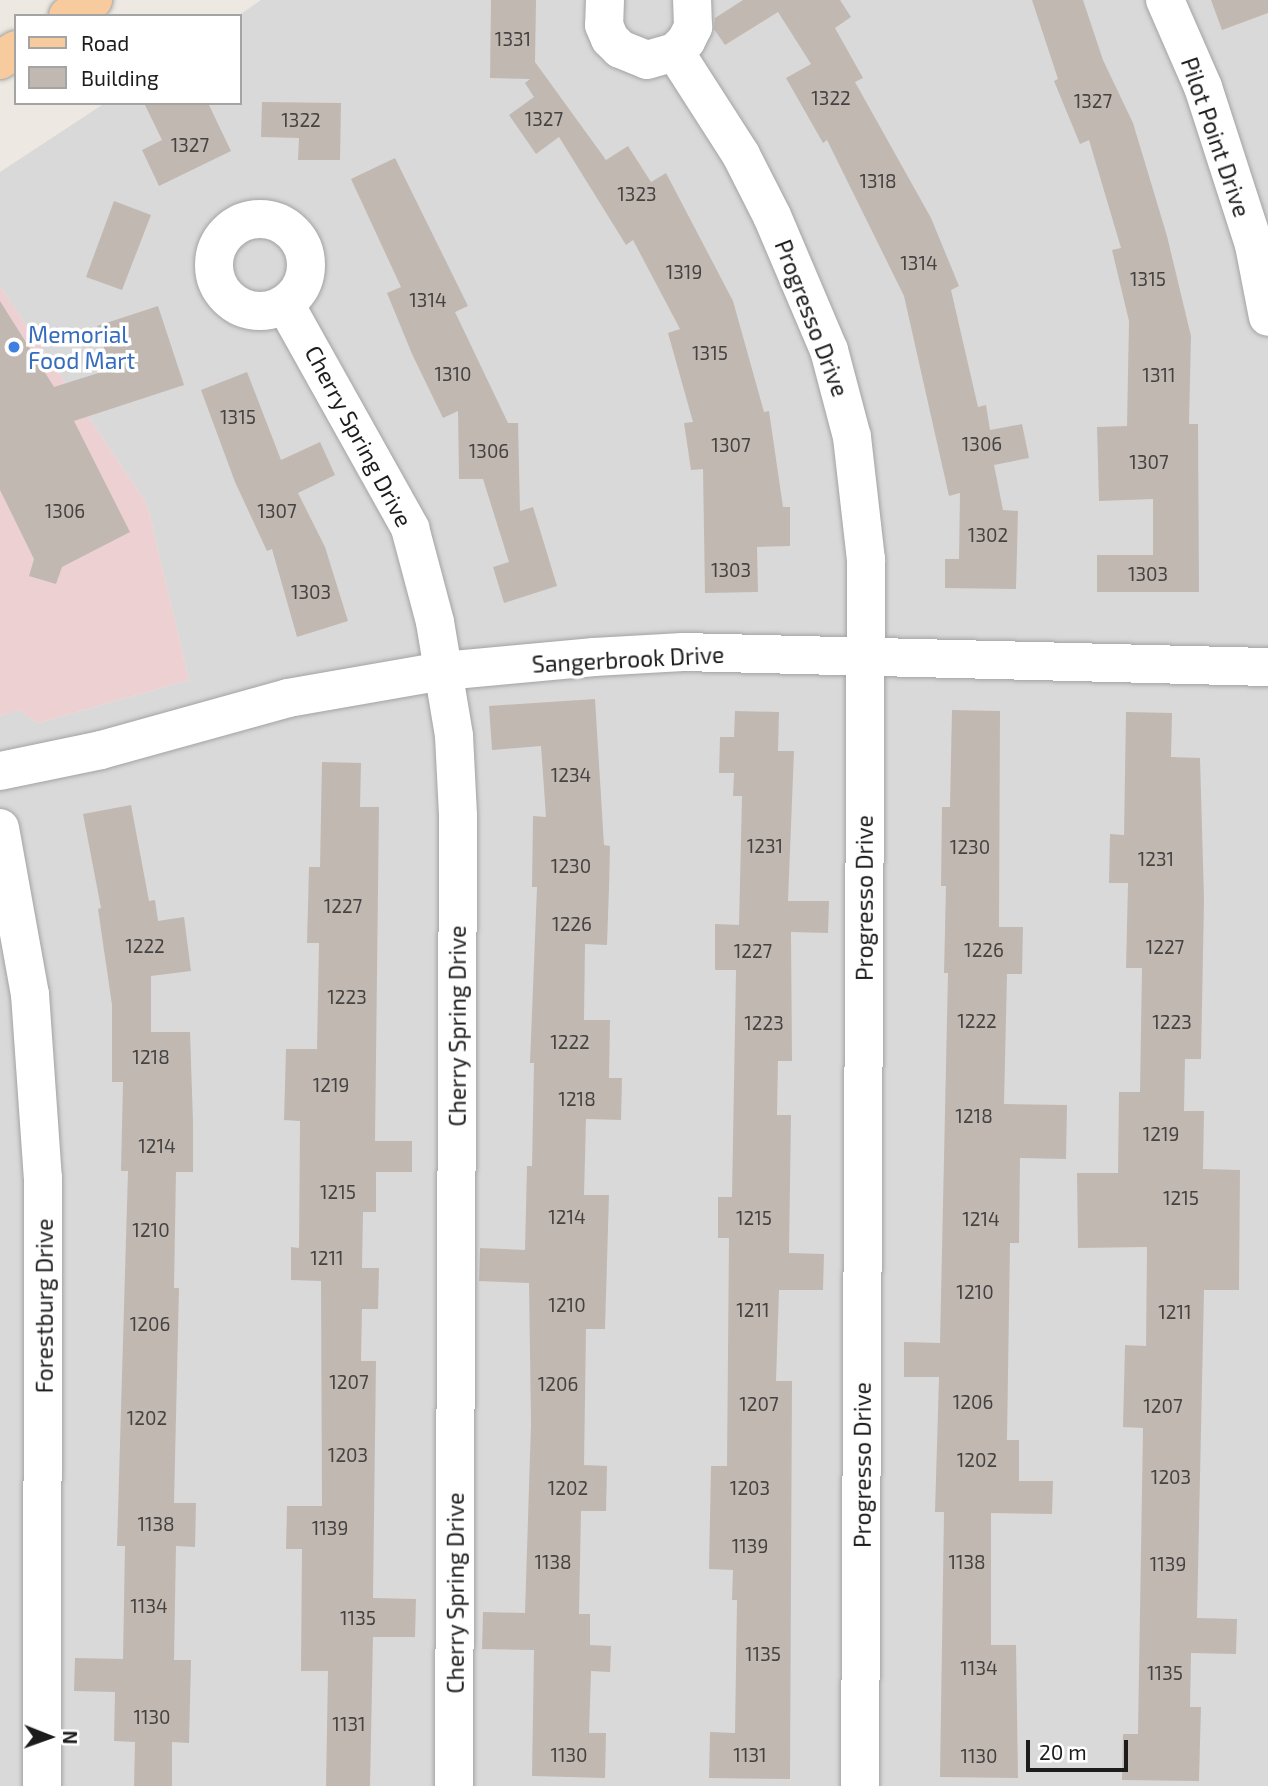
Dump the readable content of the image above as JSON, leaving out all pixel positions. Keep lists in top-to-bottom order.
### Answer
{
  "streets": {
    "street": [
      "Pilot Point Drive",
      "Progresso Drive",
      "Cherry Spring Drive",
      "Sangerbrook Drive",
      "Forestburg Drive"
    ]
  },
  "crossings": [
    ["Progresso Drive", "Sangerbrook Drive"],
    ["Cherry Spring Drive", "Sangerbrook Drive"]
  ],
  "places": ["Memorial Food Mart"],
  "house_numbers": [
    "1331",
    "1322",
    "1327",
    "1327",
    "1322",
    "1327",
    "1318",
    "1323",
    "1314",
    "1319",
    "1315",
    "1314",
    "1315",
    "1310",
    "1311",
    "1315",
    "1306",
    "1307",
    "1306",
    "1307",
    "1306",
    "1307",
    "1302",
    "1303",
    "1303",
    "1303",
    "1234",
    "1231",
    "1230",
    "1231",
    "1230",
    "1227",
    "1226",
    "1222",
    "1227",
    "1226",
    "1227",
    "1223",
    "1222",
    "1223",
    "1223",
    "1222",
    "1218",
    "1219",
    "1218",
    "1218",
    "1219",
    "1214",
    "1215",
    "1215",
    "1214",
    "1215",
    "1214",
    "1210",
    "1211",
    "1210",
    "1210",
    "1211",
    "1211",
    "1206",
    "1207",
    "1206",
    "1206",
    "1207",
    "1207",
    "1202",
    "1203",
    "1202",
    "1203",
    "1202",
    "1203",
    "1138",
    "1139",
    "1139",
    "1138",
    "1138",
    "1139",
    "1134",
    "1135",
    "1135",
    "1134",
    "1135",
    "1130",
    "1131",
    "1130",
    "1131",
    "1130"
  ],
  "legend": ["Road", "Building"],
  "scale_bar": "20 m",
  "north": "right"
}
